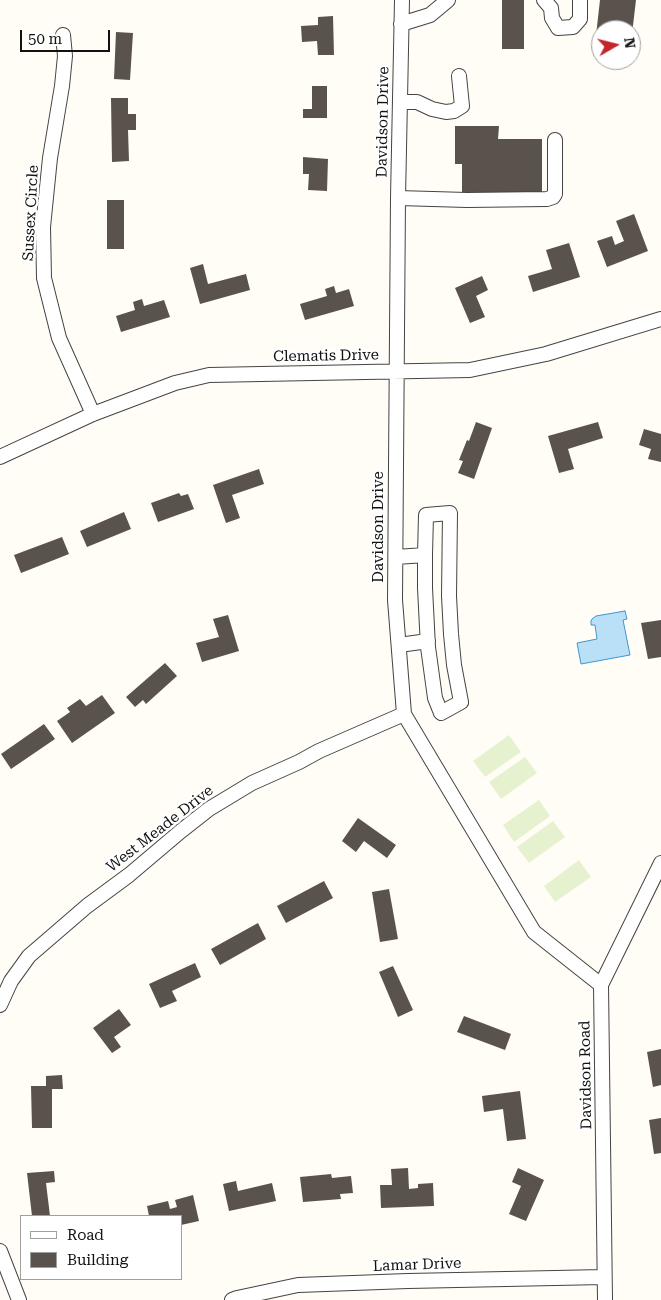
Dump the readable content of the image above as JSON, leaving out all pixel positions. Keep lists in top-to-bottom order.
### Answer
{
  "streets": {
    "street": [
      "Davidson Drive",
      "Sussex Circle",
      "Clematis Drive",
      "West Meade Drive",
      "Davidson Road",
      "Lamar Drive"
    ]
  },
  "crossings": [
    ["Davidson Drive", "Clematis Drive"],
    ["Davidson Drive", "West Meade Drive"],
    ["Davidson Drive", "Davidson Road"],
    ["Sussex Circle", "Clematis Drive"],
    ["Davidson Road", "Lamar Drive"]
  ],
  "legend": ["Road", "Building"],
  "scale_bar": "50 m",
  "north": "right"
}
